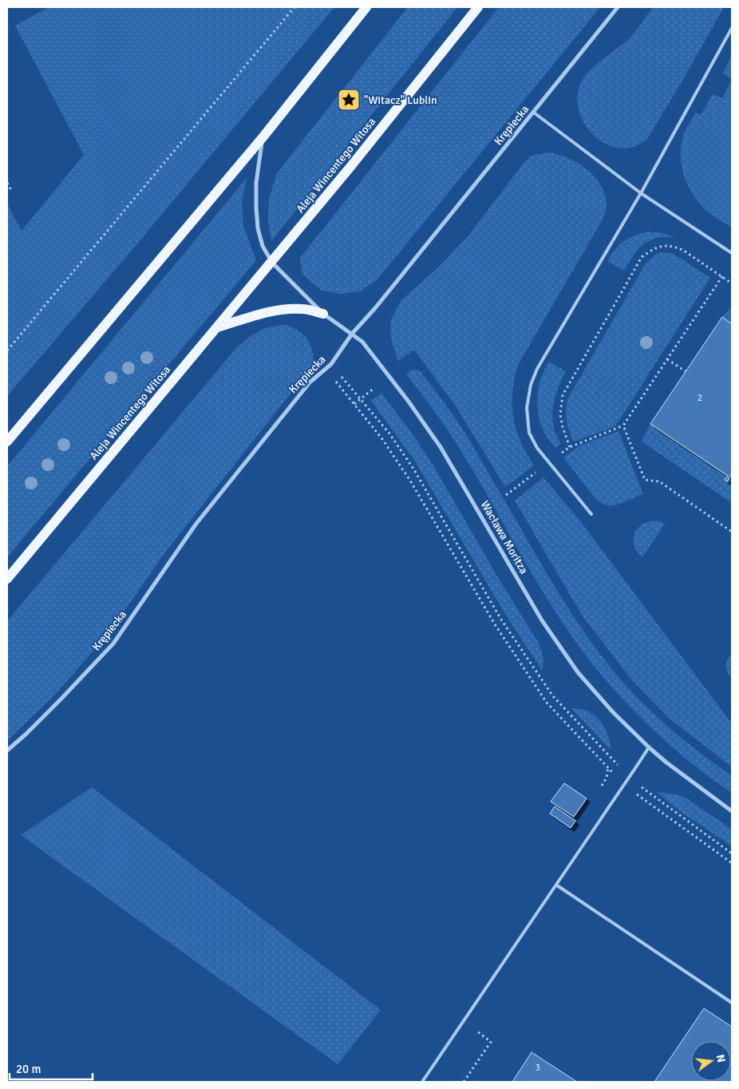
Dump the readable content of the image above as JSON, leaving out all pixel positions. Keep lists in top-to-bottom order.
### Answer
{
  "streets": {
    "main road": ["Aleja Wincentego Witosa"],
    "street": ["Krępiecka", "Wacława Moritza"]
  },
  "crossings": [
    ["Krępiecka", "Wacława Moritza"],
    ["Aleja Wincentego Witosa", "Wacława Moritza"]
  ],
  "places": {
    "place": ["\"Witacz\" Lublin"]
  },
  "house_numbers": ["2", "3"],
  "scale_bar": "20 m",
  "north": "right"
}
